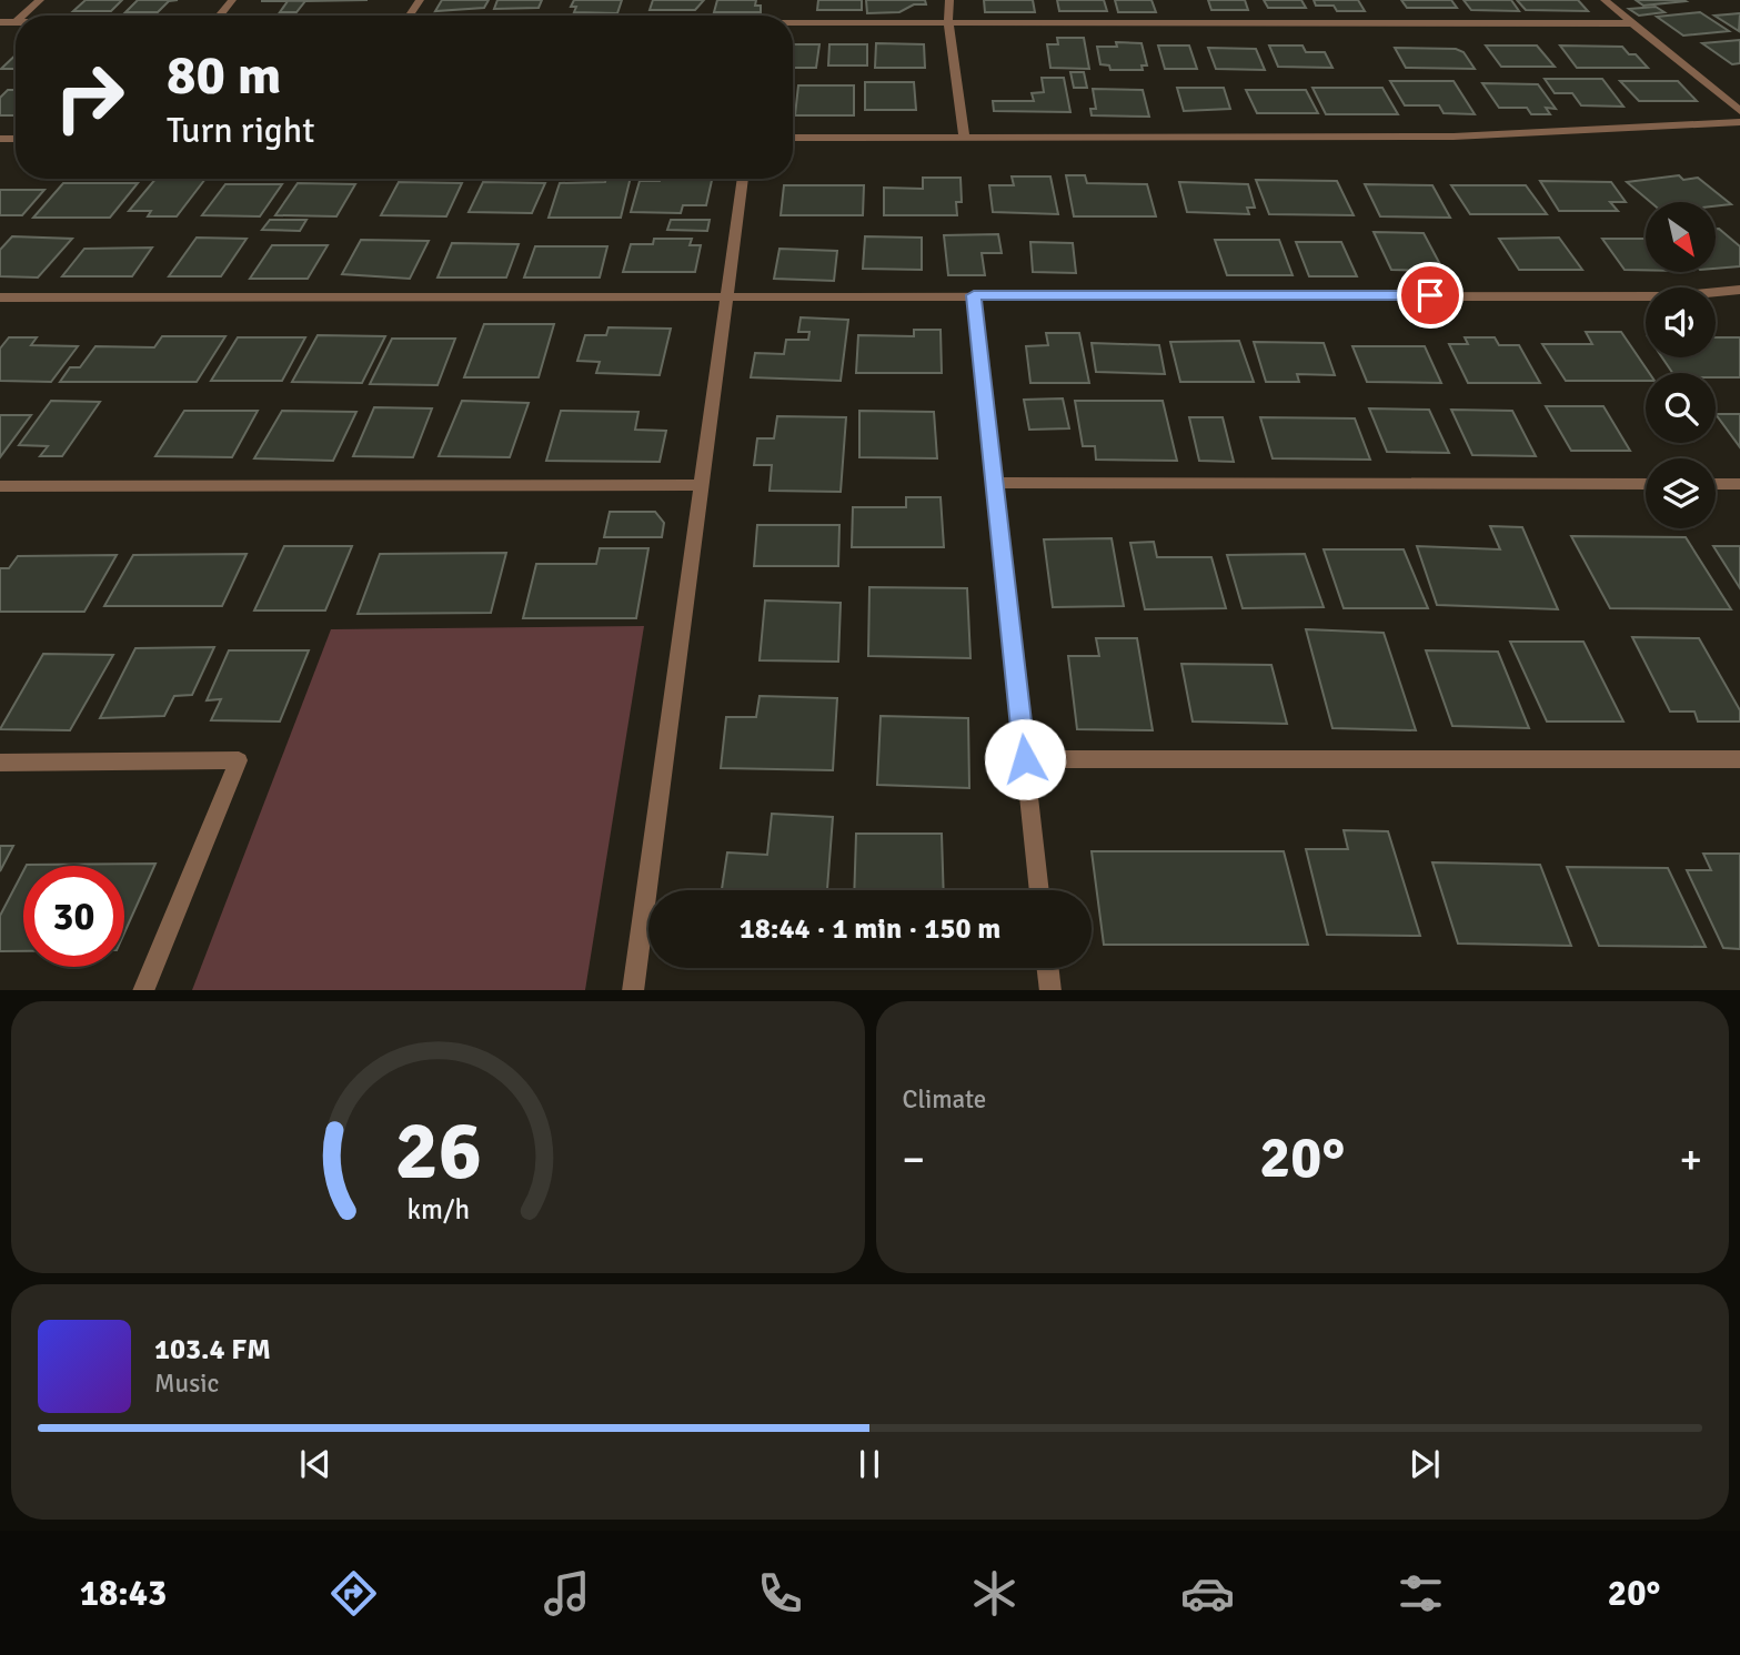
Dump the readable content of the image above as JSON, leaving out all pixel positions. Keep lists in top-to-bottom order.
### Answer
{
  "north": "bottom right",
  "page": {
    "turn": ["80 m", "Turn right"],
    "limit": "30",
    "trip": "18:44 · 1 min · 150 m",
    "tile": "Climate",
    "heat": ["−", "20°", "+"],
    "song": ["103.4 FM", "Music"],
    "tabs": ["18:43", "20°"],
    "gauge": ["26", "km/h"]
  }
}
